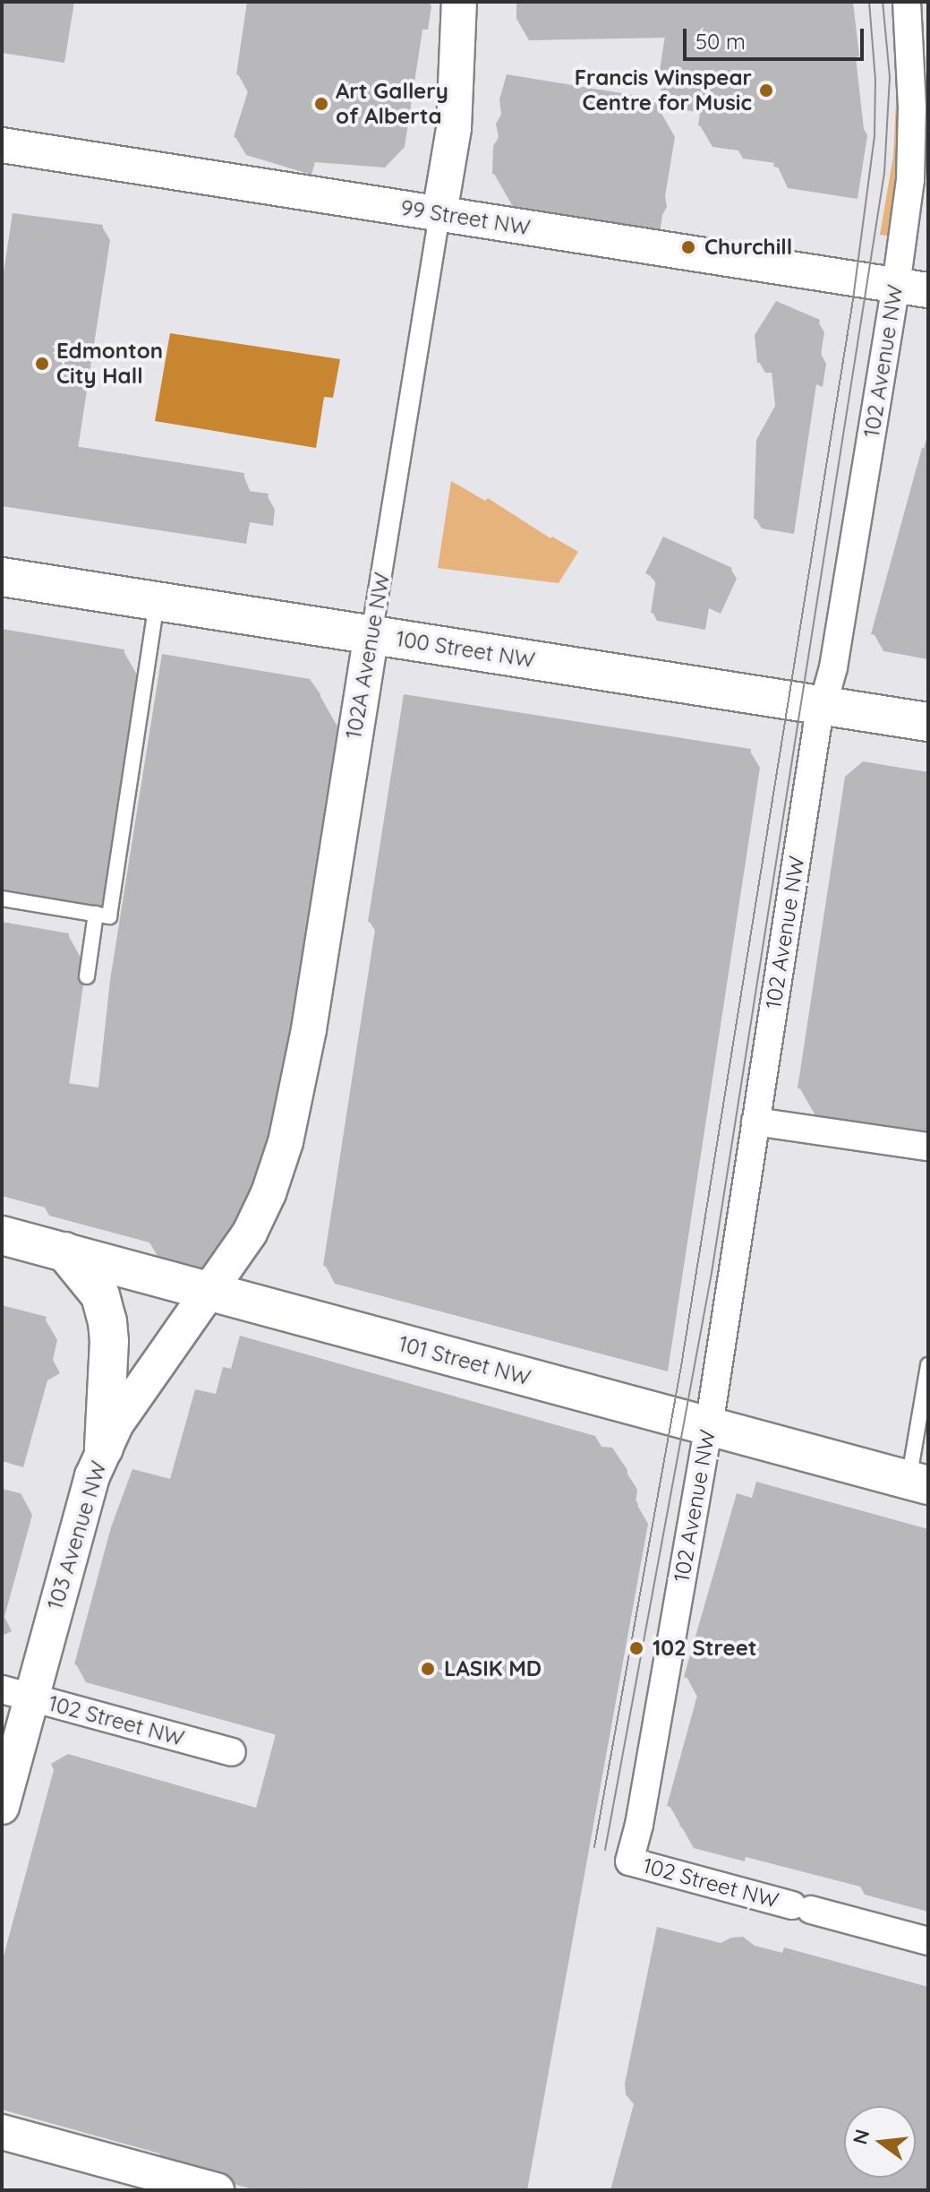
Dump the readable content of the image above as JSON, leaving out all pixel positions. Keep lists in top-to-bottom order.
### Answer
{
  "streets": {
    "main road": ["100 Street NW", "101 Street NW"],
    "street": [
      "99 Street NW",
      "102 Avenue NW",
      "102A Avenue NW",
      "103 Avenue NW",
      "102 Street NW"
    ]
  },
  "crossings": [
    ["99 Street NW", "102 Avenue NW"],
    ["99 Street NW", "102A Avenue NW"],
    ["102 Avenue NW", "100 Street NW"],
    ["102 Avenue NW", "101 Street NW"],
    ["102 Avenue NW", "102 Street NW"],
    ["100 Street NW", "102A Avenue NW"],
    ["102A Avenue NW", "101 Street NW"],
    ["102A Avenue NW", "103 Avenue NW"],
    ["101 Street NW", "103 Avenue NW"],
    ["103 Avenue NW", "102 Street NW"]
  ],
  "places": [
    "Francis Winspear Centre for Music",
    "Art Gallery of Alberta",
    "Churchill",
    "Edmonton City Hall",
    "102 Street",
    "LASIK MD"
  ],
  "scale_bar": "50 m",
  "north": "left"
}
